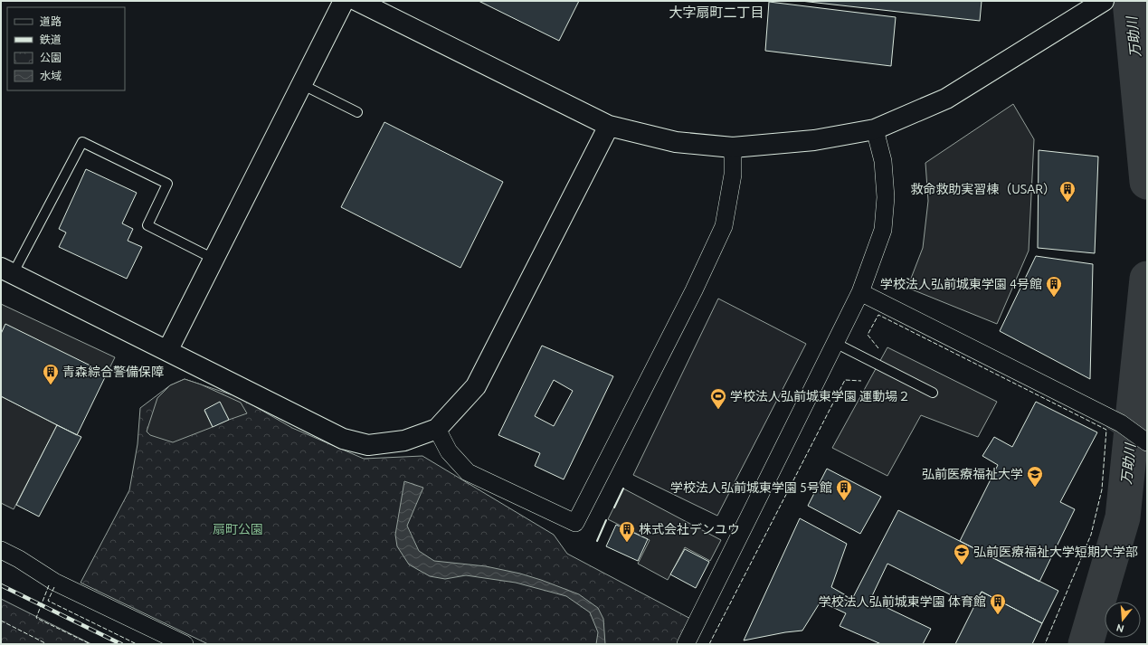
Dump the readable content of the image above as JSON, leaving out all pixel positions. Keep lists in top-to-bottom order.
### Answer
{
  "districts": ["大字扇町二丁目"],
  "water": ["万助川"],
  "parks": ["扇町公園"],
  "places": {
    "building": [
      "救命救助実習棟（USAR）",
      "学校法人弘前城東学園 4号館",
      "青森綜合警備保障",
      "学校法人弘前城東学園 5号館",
      "株式会社デンユウ",
      "学校法人弘前城東学園 体育館"
    ],
    "sports": ["学校法人弘前城東学園 運動場２"],
    "school or university": ["弘前医療福祉大学", "弘前医療福祉大学短期大学部"]
  },
  "legend": [
    "道路",
    "鉄道",
    "公園",
    "水域"
  ],
  "north": "bottom"
}
